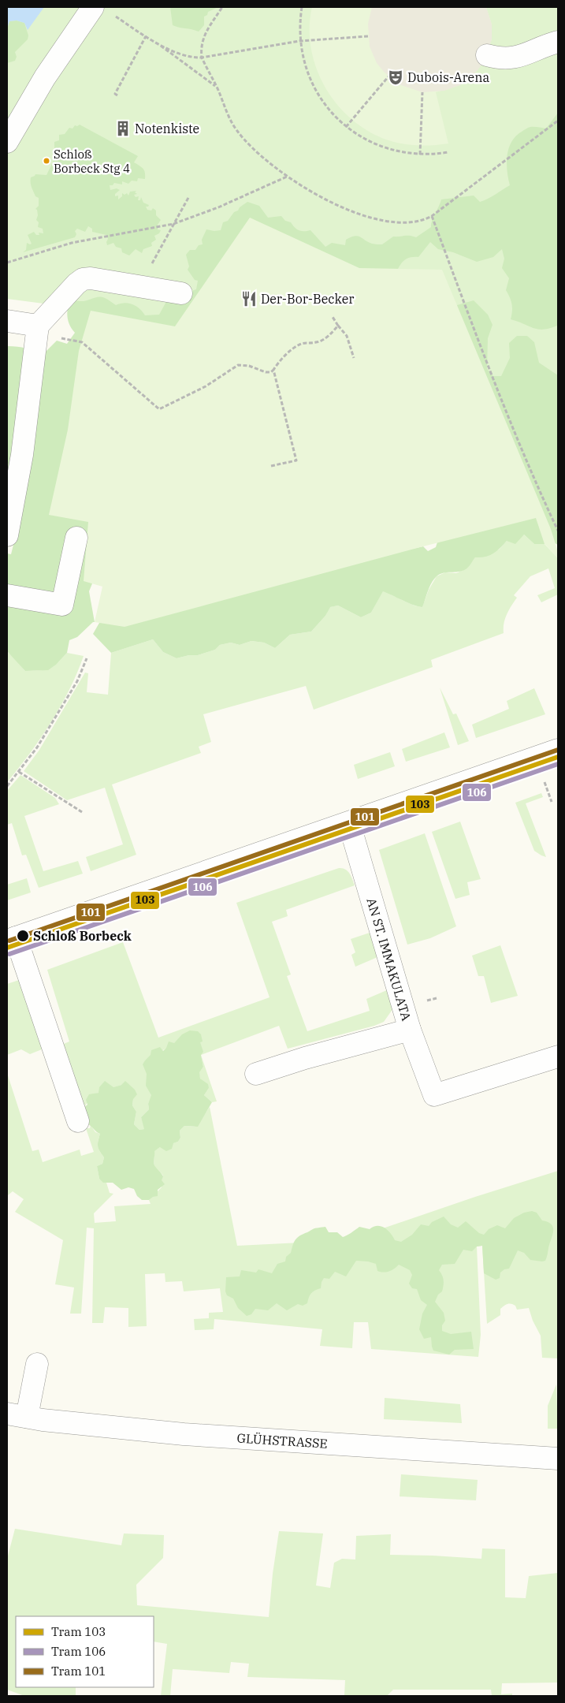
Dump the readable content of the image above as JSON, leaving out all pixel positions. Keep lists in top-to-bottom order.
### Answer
{
  "streets": {
    "street": ["AN ST. IMMAKULATA", "GLÜHSTRASSE"]
  },
  "places": {
    "theatre": ["Dubois-Arena"],
    "building": ["Notenkiste"],
    "other": ["Schloß Borbeck Stg 4", "Schloß Borbeck"],
    "restaurant": ["Der-Bor-Becker"]
  },
  "lines": ["tram line 101", "tram line 103", "tram line 106"],
  "legend": ["Tram 103", "Tram 106", "Tram 101"]
}
